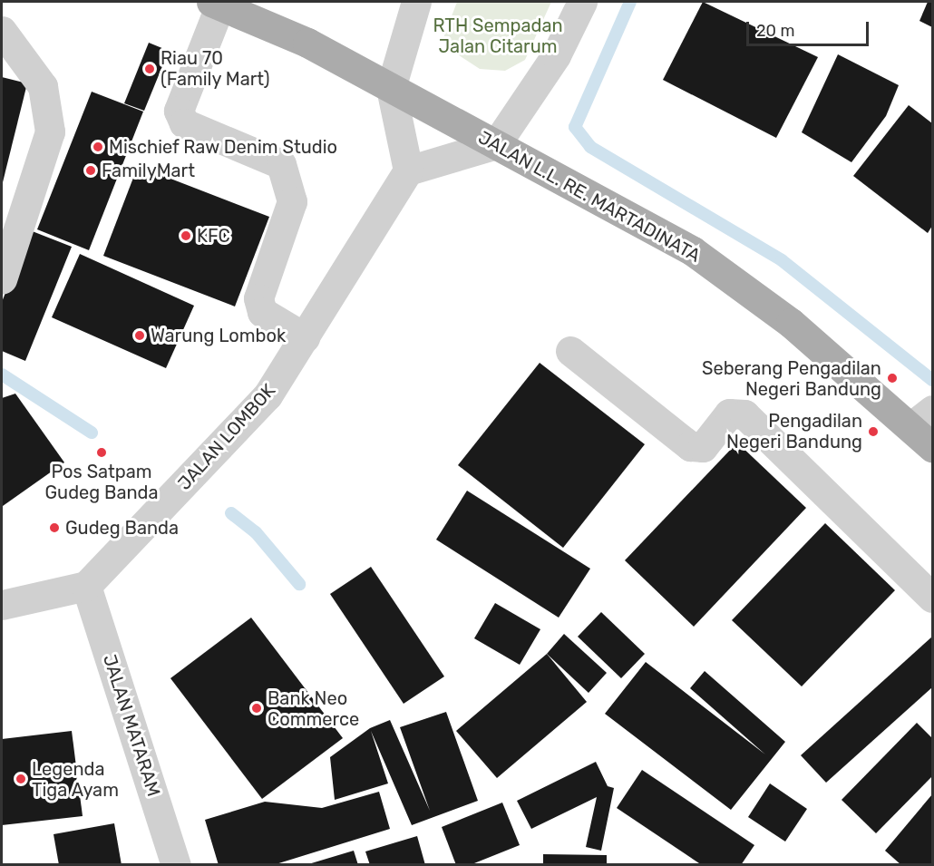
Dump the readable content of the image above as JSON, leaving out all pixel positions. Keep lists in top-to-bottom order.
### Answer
{
  "streets": {
    "main road": ["JALAN L.L. RE. MARTADINATA"],
    "street": ["JALAN LOMBOK", "JALAN MATARAM"]
  },
  "crossings": [
    ["JALAN LOMBOK", "JALAN MATARAM"]
  ],
  "parks": ["RTH Sempadan Jalan Citarum"],
  "places": [
    "Riau 70 (Family Mart)",
    "Mischief Raw Denim Studio",
    "FamilyMart",
    "KFC",
    "Warung Lombok",
    "Seberang Pengadilan Negeri Bandung",
    "Pengadilan Negeri Bandung",
    "Pos Satpam Gudeg Banda",
    "Gudeg Banda",
    "Bank Neo Commerce",
    "Legenda Tiga Ayam"
  ],
  "scale_bar": "20 m"
}
